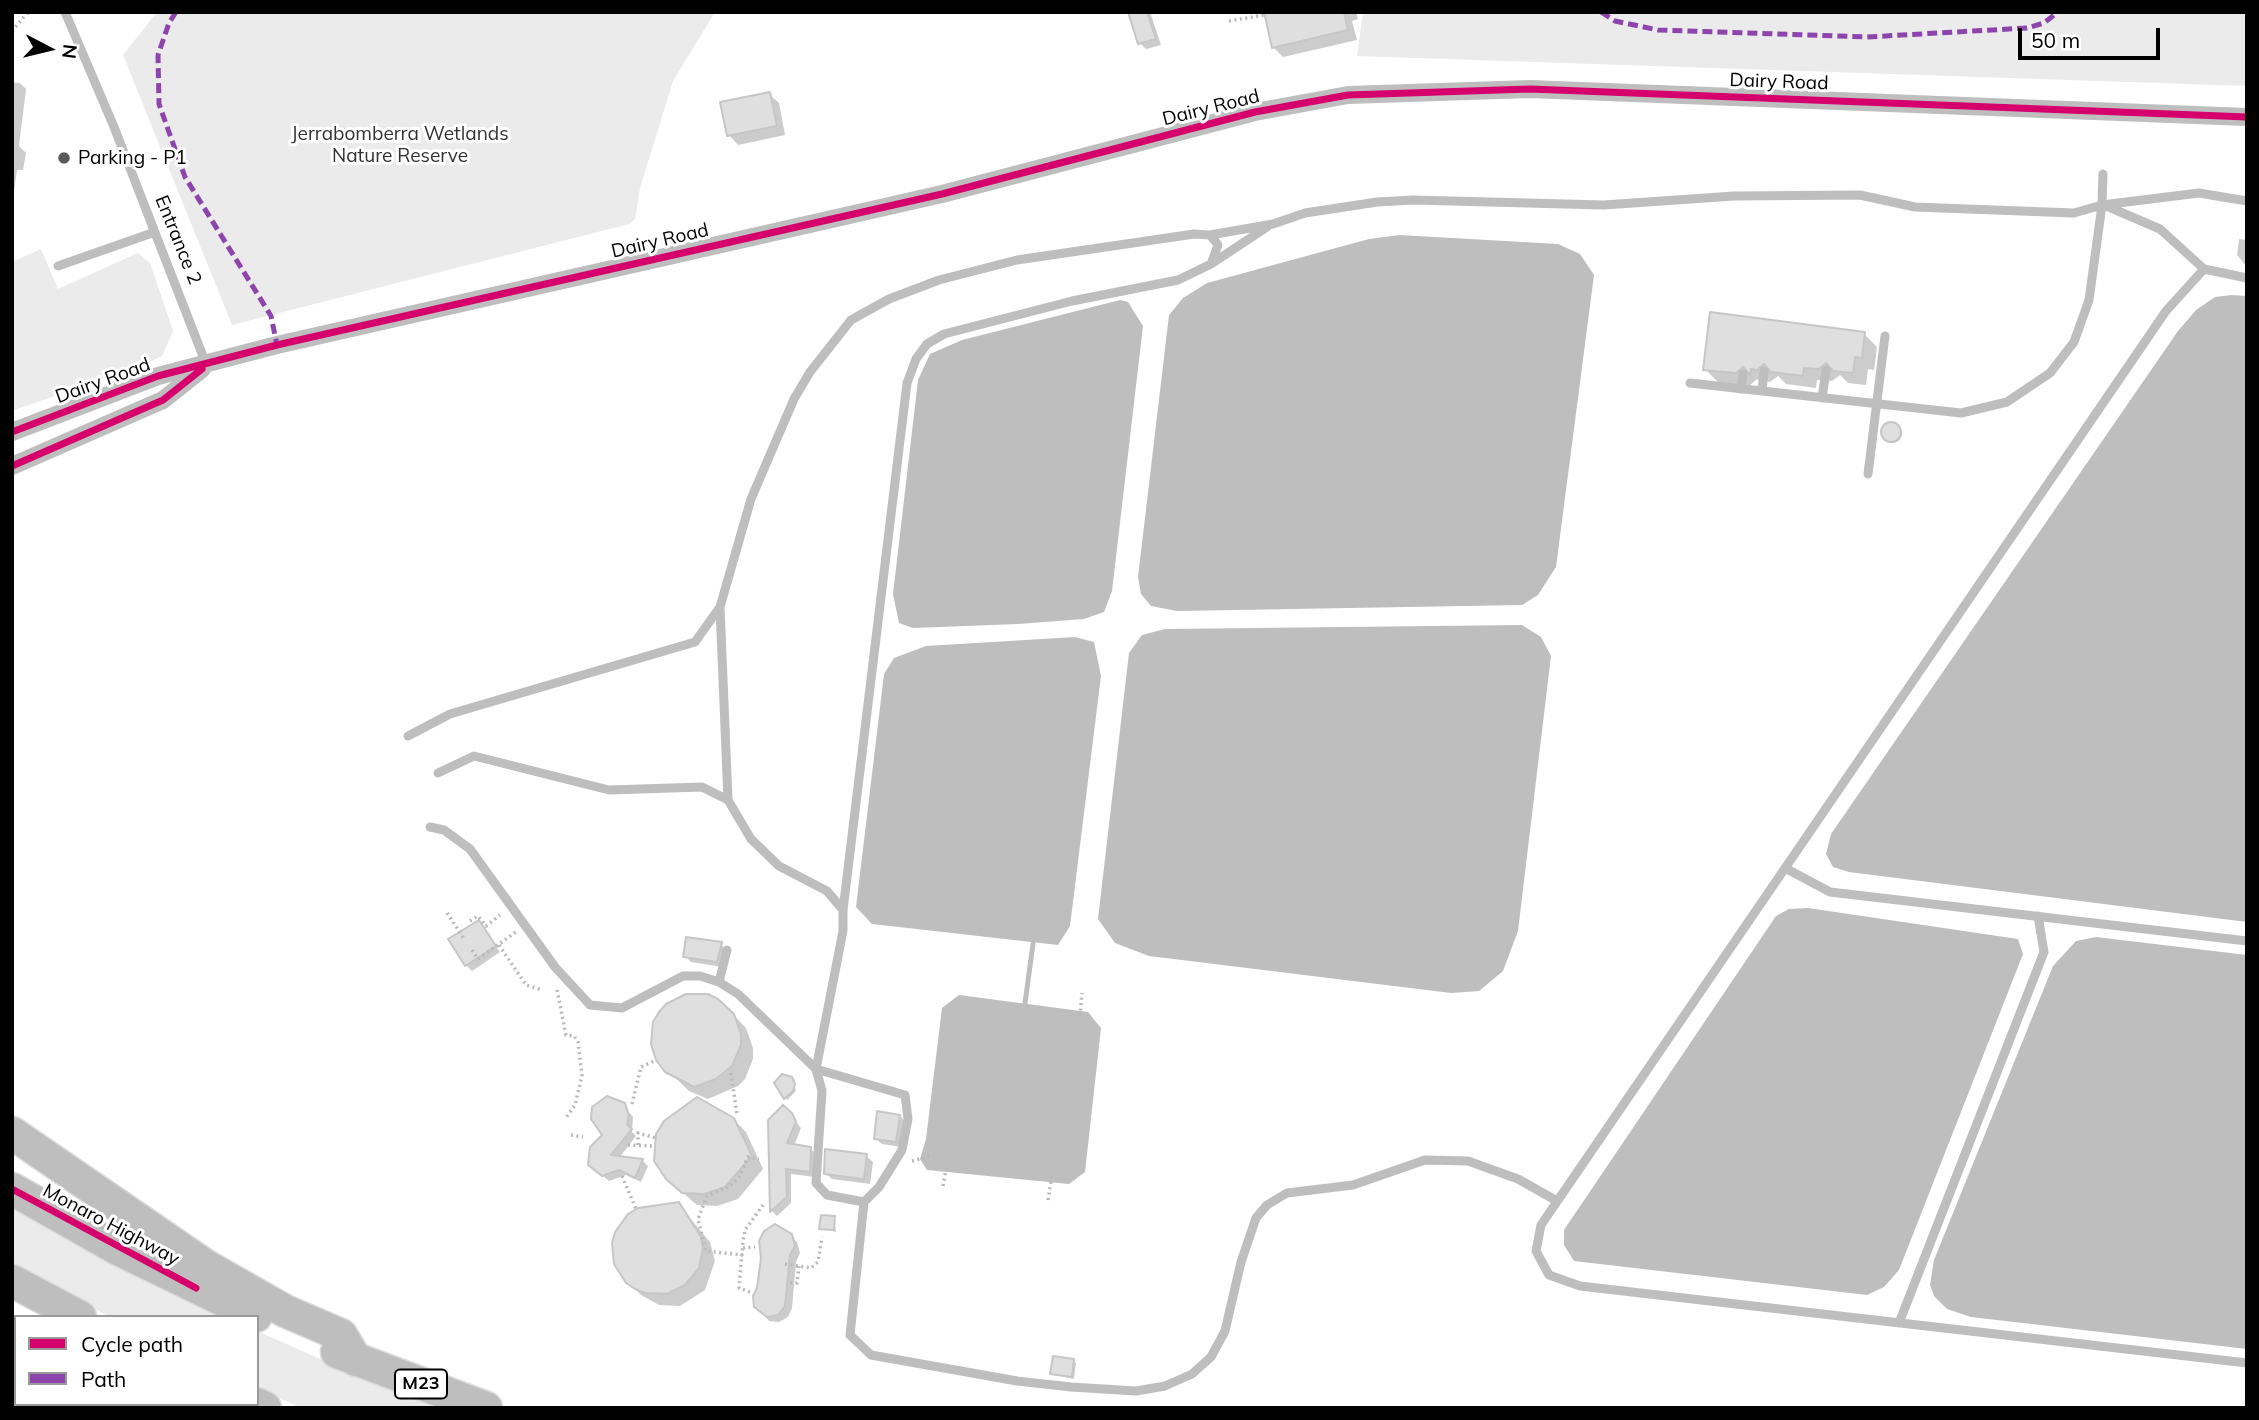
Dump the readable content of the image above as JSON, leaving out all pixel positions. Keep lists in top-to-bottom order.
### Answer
{
  "streets": {
    "highway": ["Monaro Highway", "M23"],
    "street": ["Dairy Road"],
    "lane": ["Entrance 2"]
  },
  "crossings": [
    ["Dairy Road", "Entrance 2"]
  ],
  "parks": ["Jerrabomberra Wetlands Nature Reserve"],
  "places": ["Parking - P1"],
  "legend": ["Cycle path", "Path"],
  "scale_bar": "50 m",
  "north": "right"
}
